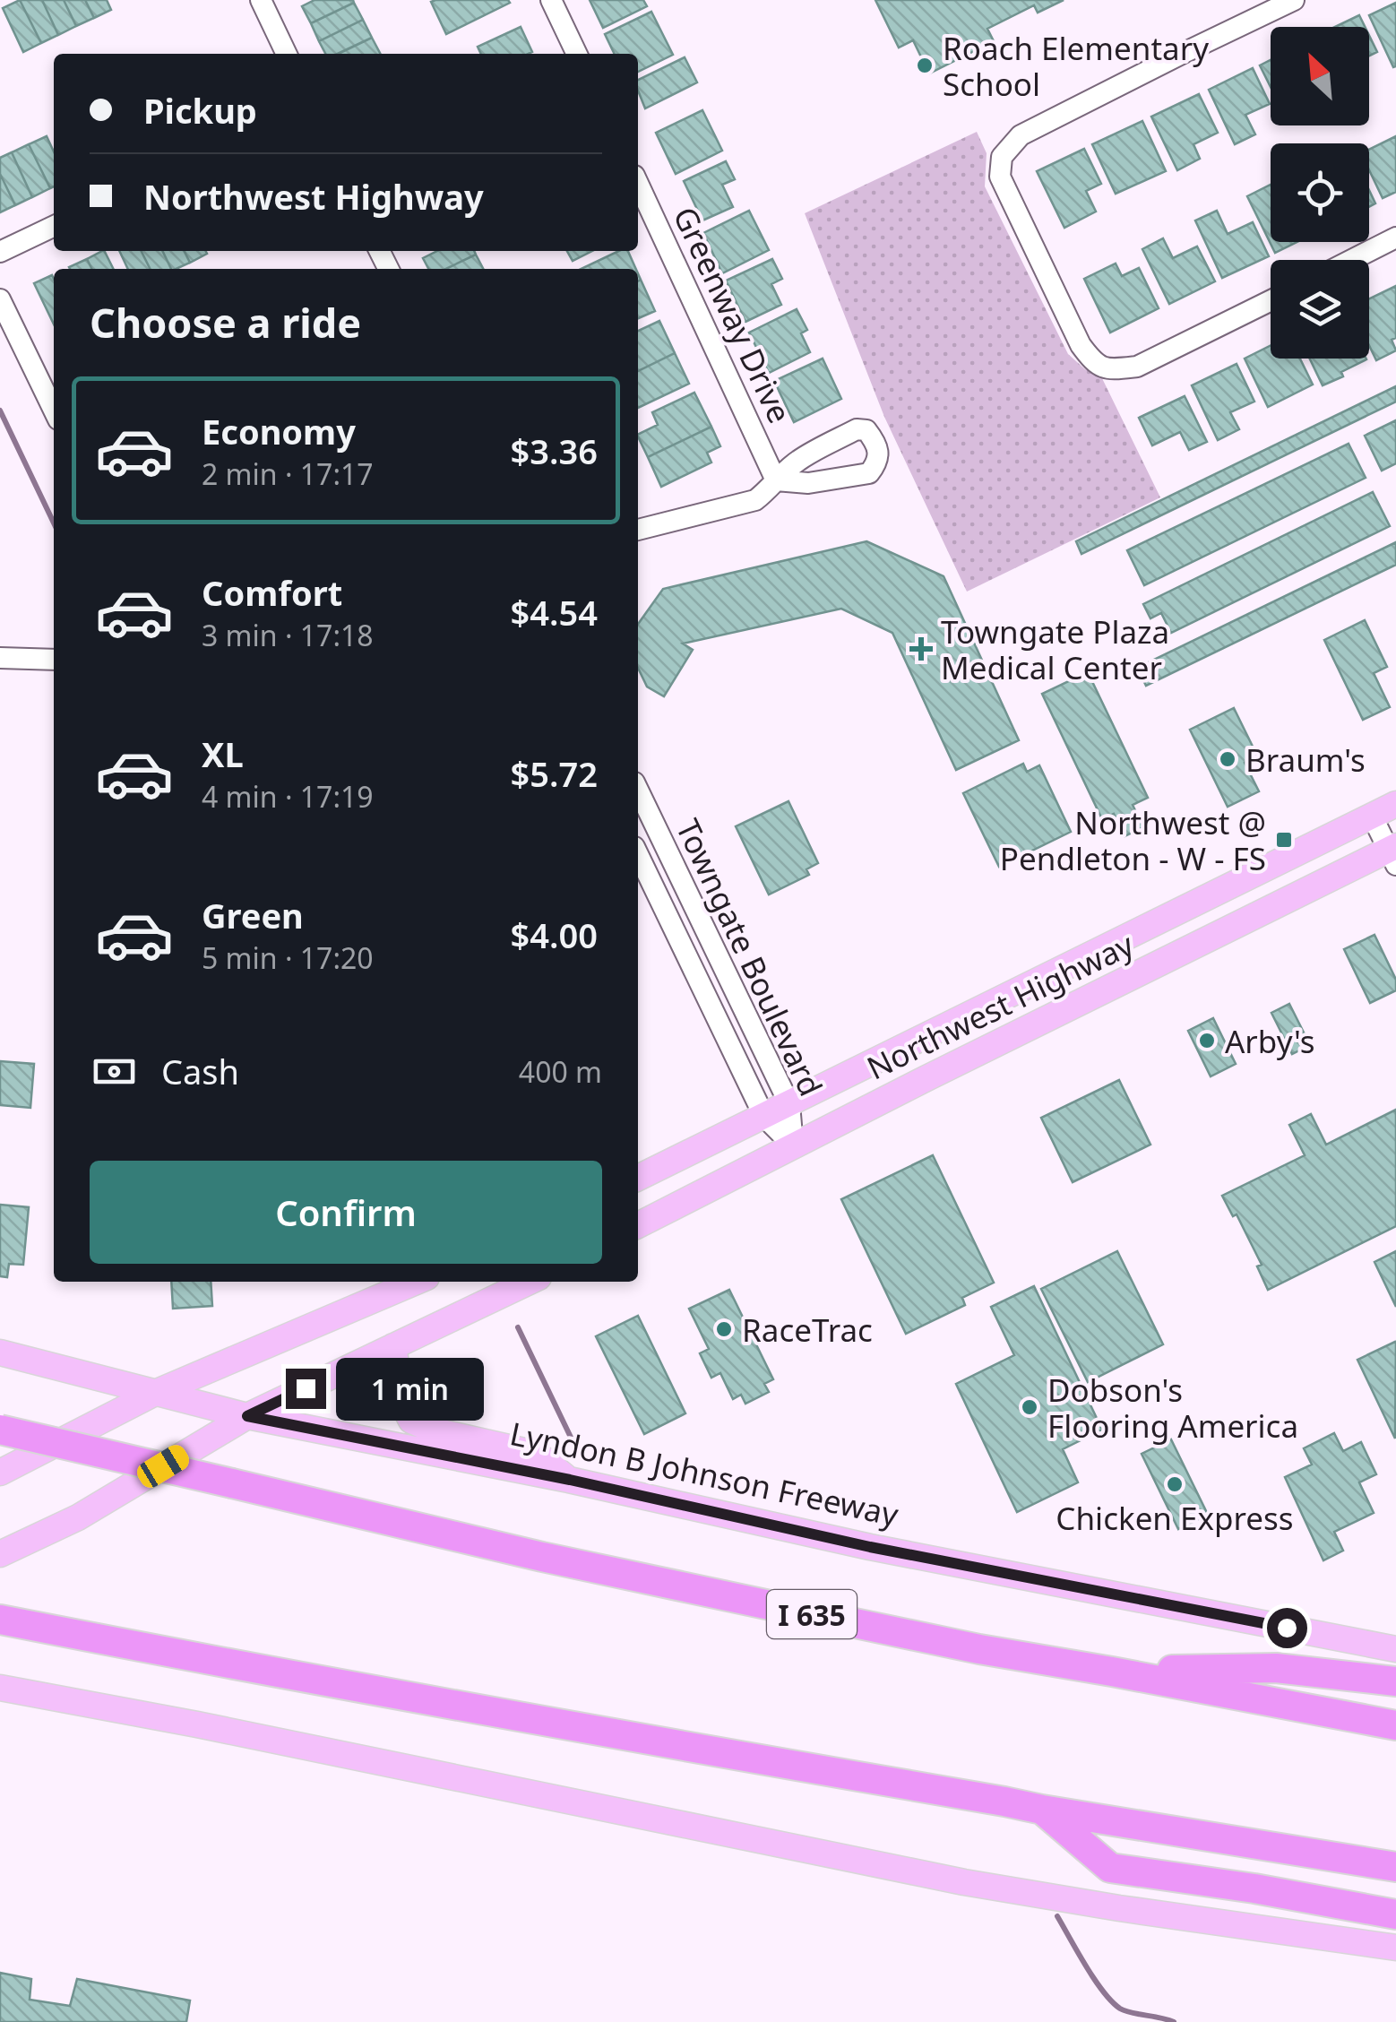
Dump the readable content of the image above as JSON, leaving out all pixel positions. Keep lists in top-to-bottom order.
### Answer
{
  "streets": {
    "highway": ["I 635"],
    "main road": ["Northwest Highway", "Lyndon B Johnson Freeway"],
    "street": ["Greenway Drive", "Towngate Boulevard"]
  },
  "crossings": [
    ["Towngate Boulevard", "Northwest Highway"]
  ],
  "places": {
    "other": [
      "Roach Elementary School",
      "Braum's",
      "Arby's",
      "RaceTrac",
      "Dobson's Flooring America",
      "Chicken Express"
    ],
    "health": ["Towngate Plaza Medical Center"],
    "transit": ["Northwest @ Pendleton - W - FS"]
  },
  "north": "top left",
  "page": {
    "banner": ["Pickup", "Northwest Highway"],
    "heading": "Choose a ride",
    "list": [
      {
        "name": "Economy",
        "note": "2 min · 17:17",
        "value": "$3.36"
      },
      {
        "name": "Comfort",
        "note": "3 min · 17:18",
        "value": "$4.54"
      },
      {
        "name": "XL",
        "note": "4 min · 17:19",
        "value": "$5.72"
      },
      {
        "name": "Green",
        "note": "5 min · 17:20",
        "value": "$4.00"
      }
    ],
    "pay": ["Cash", "400 m"],
    "buttons": "Confirm",
    "bubble": "1 min"
  }
}
